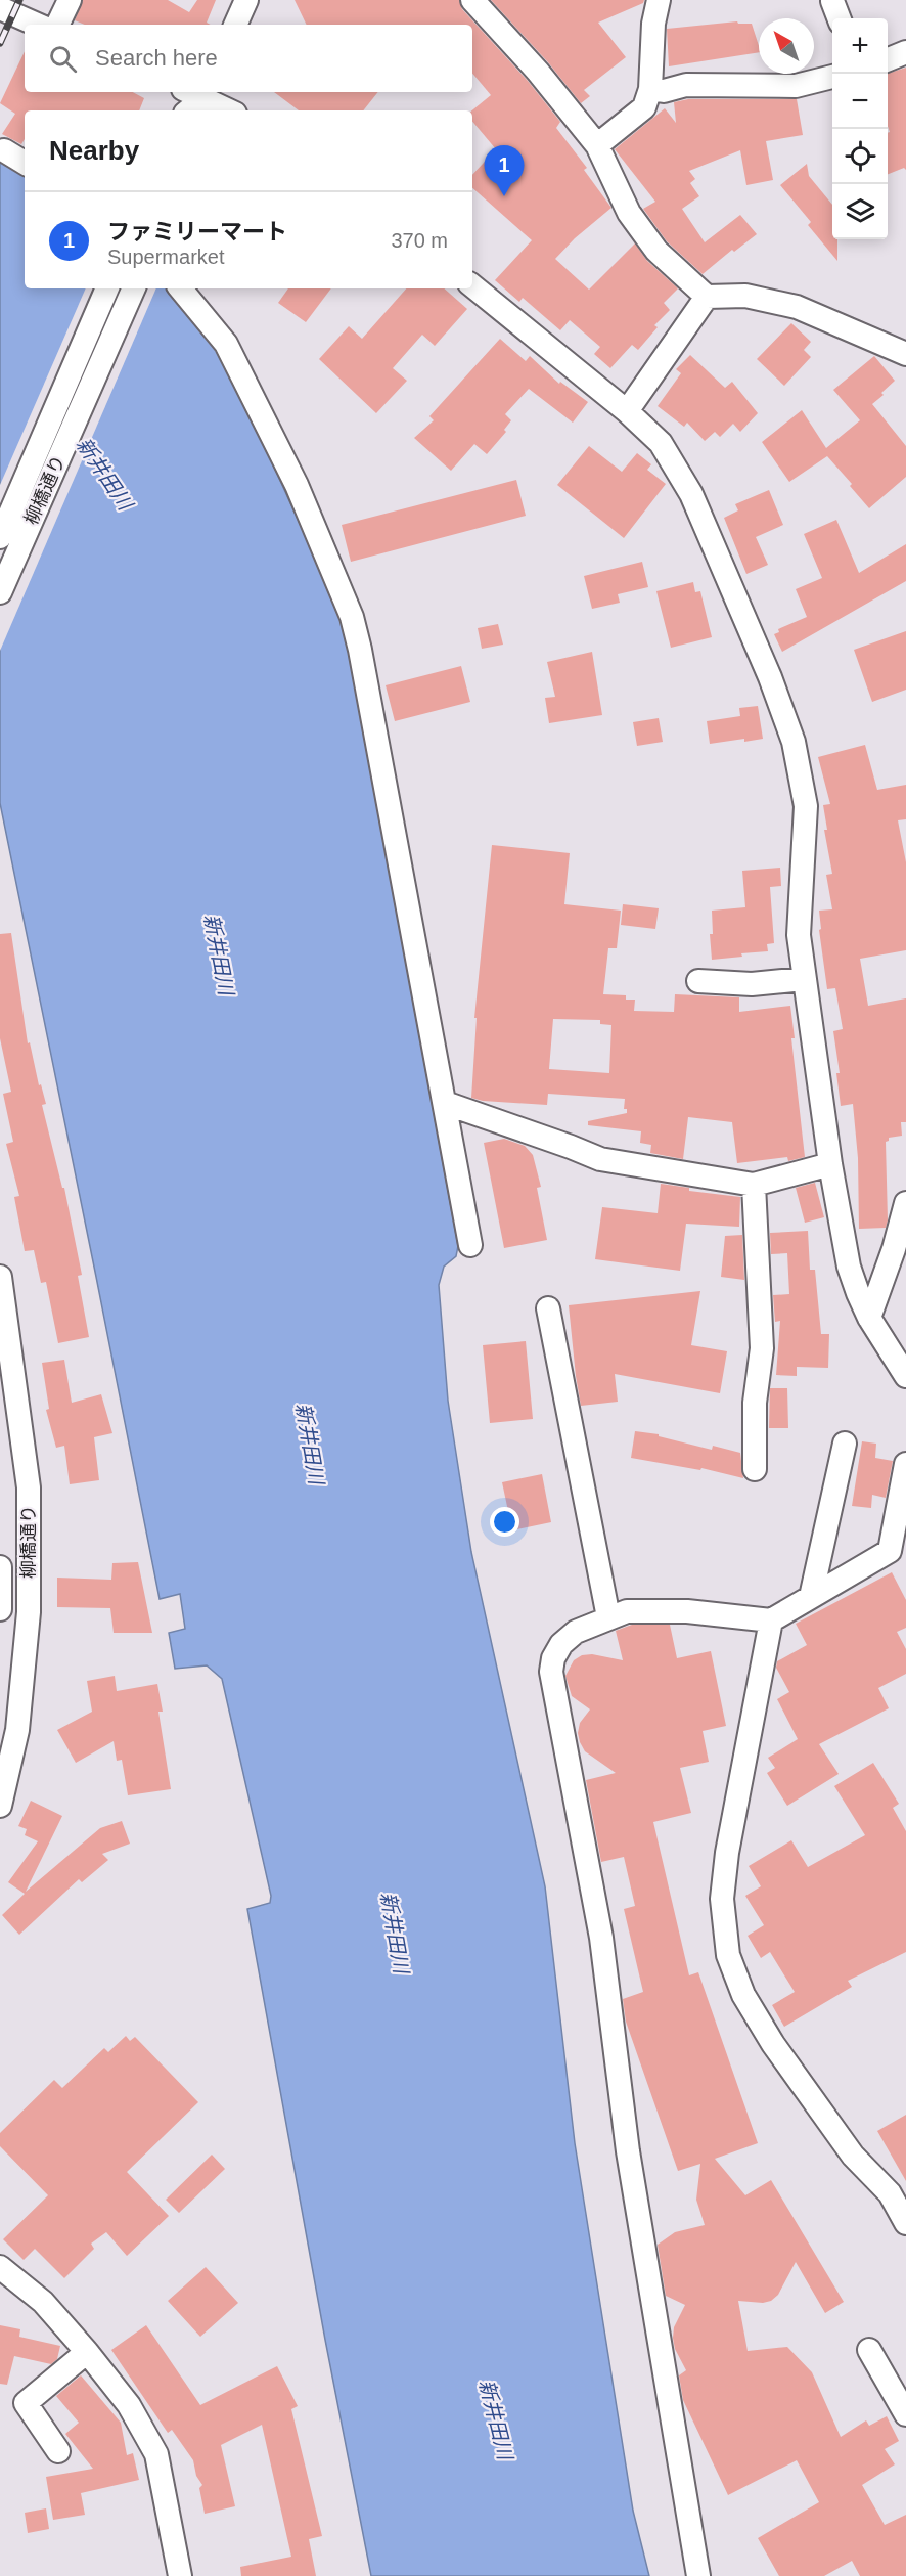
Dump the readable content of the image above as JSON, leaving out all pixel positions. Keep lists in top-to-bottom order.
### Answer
{
  "streets": {
    "street": ["柳橋通り"]
  },
  "water": ["新井田川"],
  "north": "top left",
  "page": {
    "map_buttons": ["+", "−"],
    "search": "Search here",
    "heading": "Nearby",
    "pins": "1",
    "list": [
      {
        "mark": "1",
        "name": "ファミリーマート",
        "note": "Supermarket",
        "value": "370 m"
      }
    ]
  }
}
